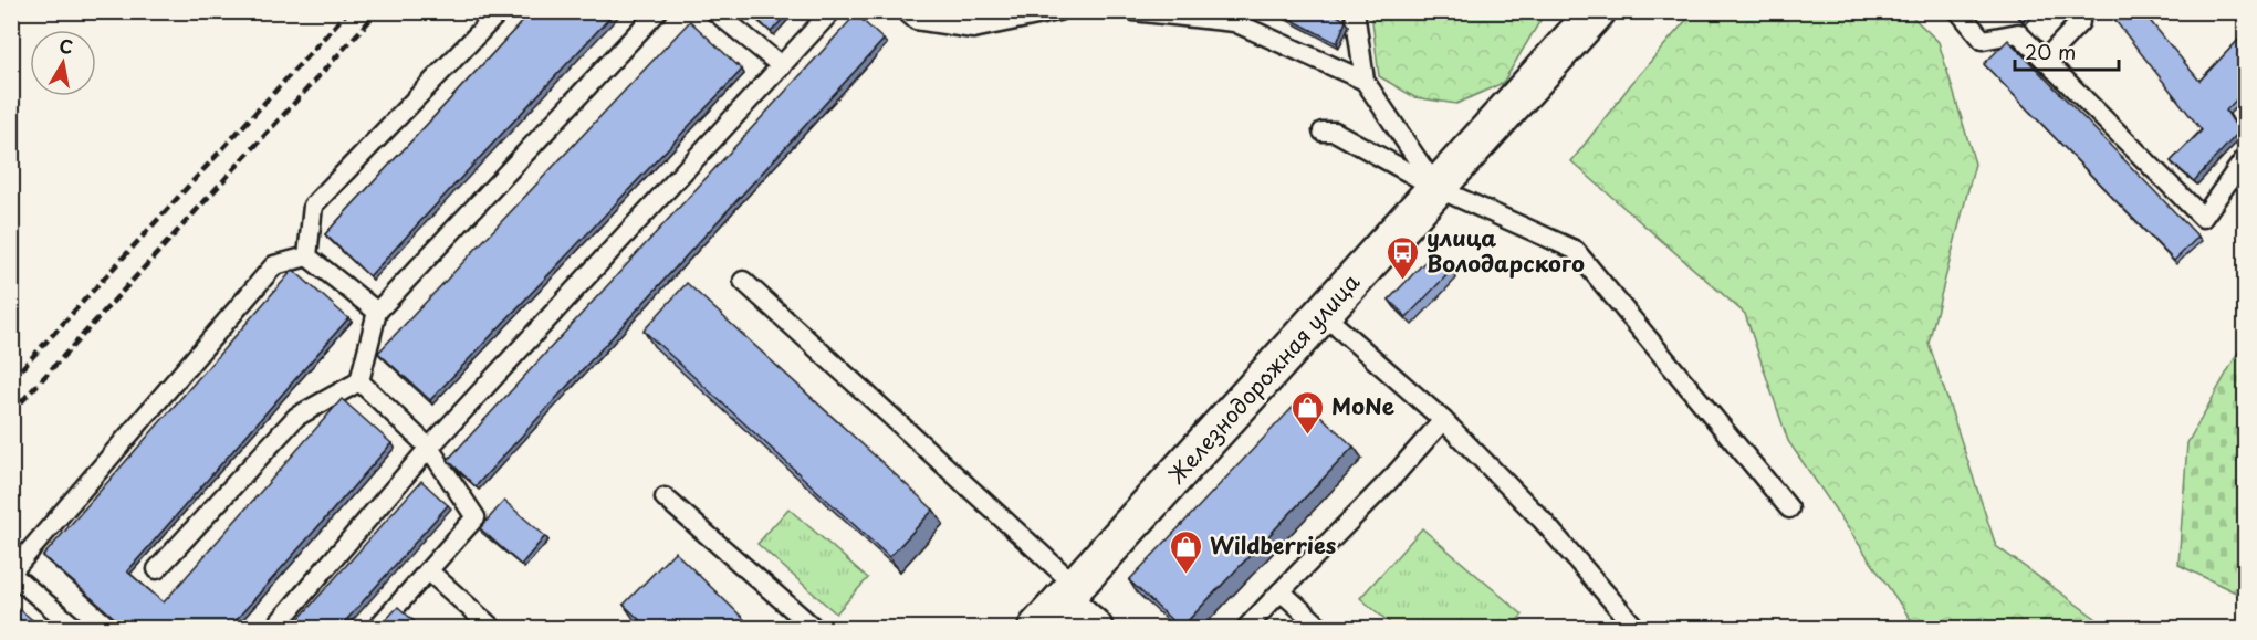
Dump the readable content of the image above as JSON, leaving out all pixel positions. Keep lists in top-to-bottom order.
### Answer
{
  "streets": {
    "main road": ["Железнодорожная улица"]
  },
  "places": {
    "bus stop": ["улица Володарского"],
    "shop": ["MoNe", "Wildberries"]
  },
  "scale_bar": "20 m",
  "north": "top"
}
